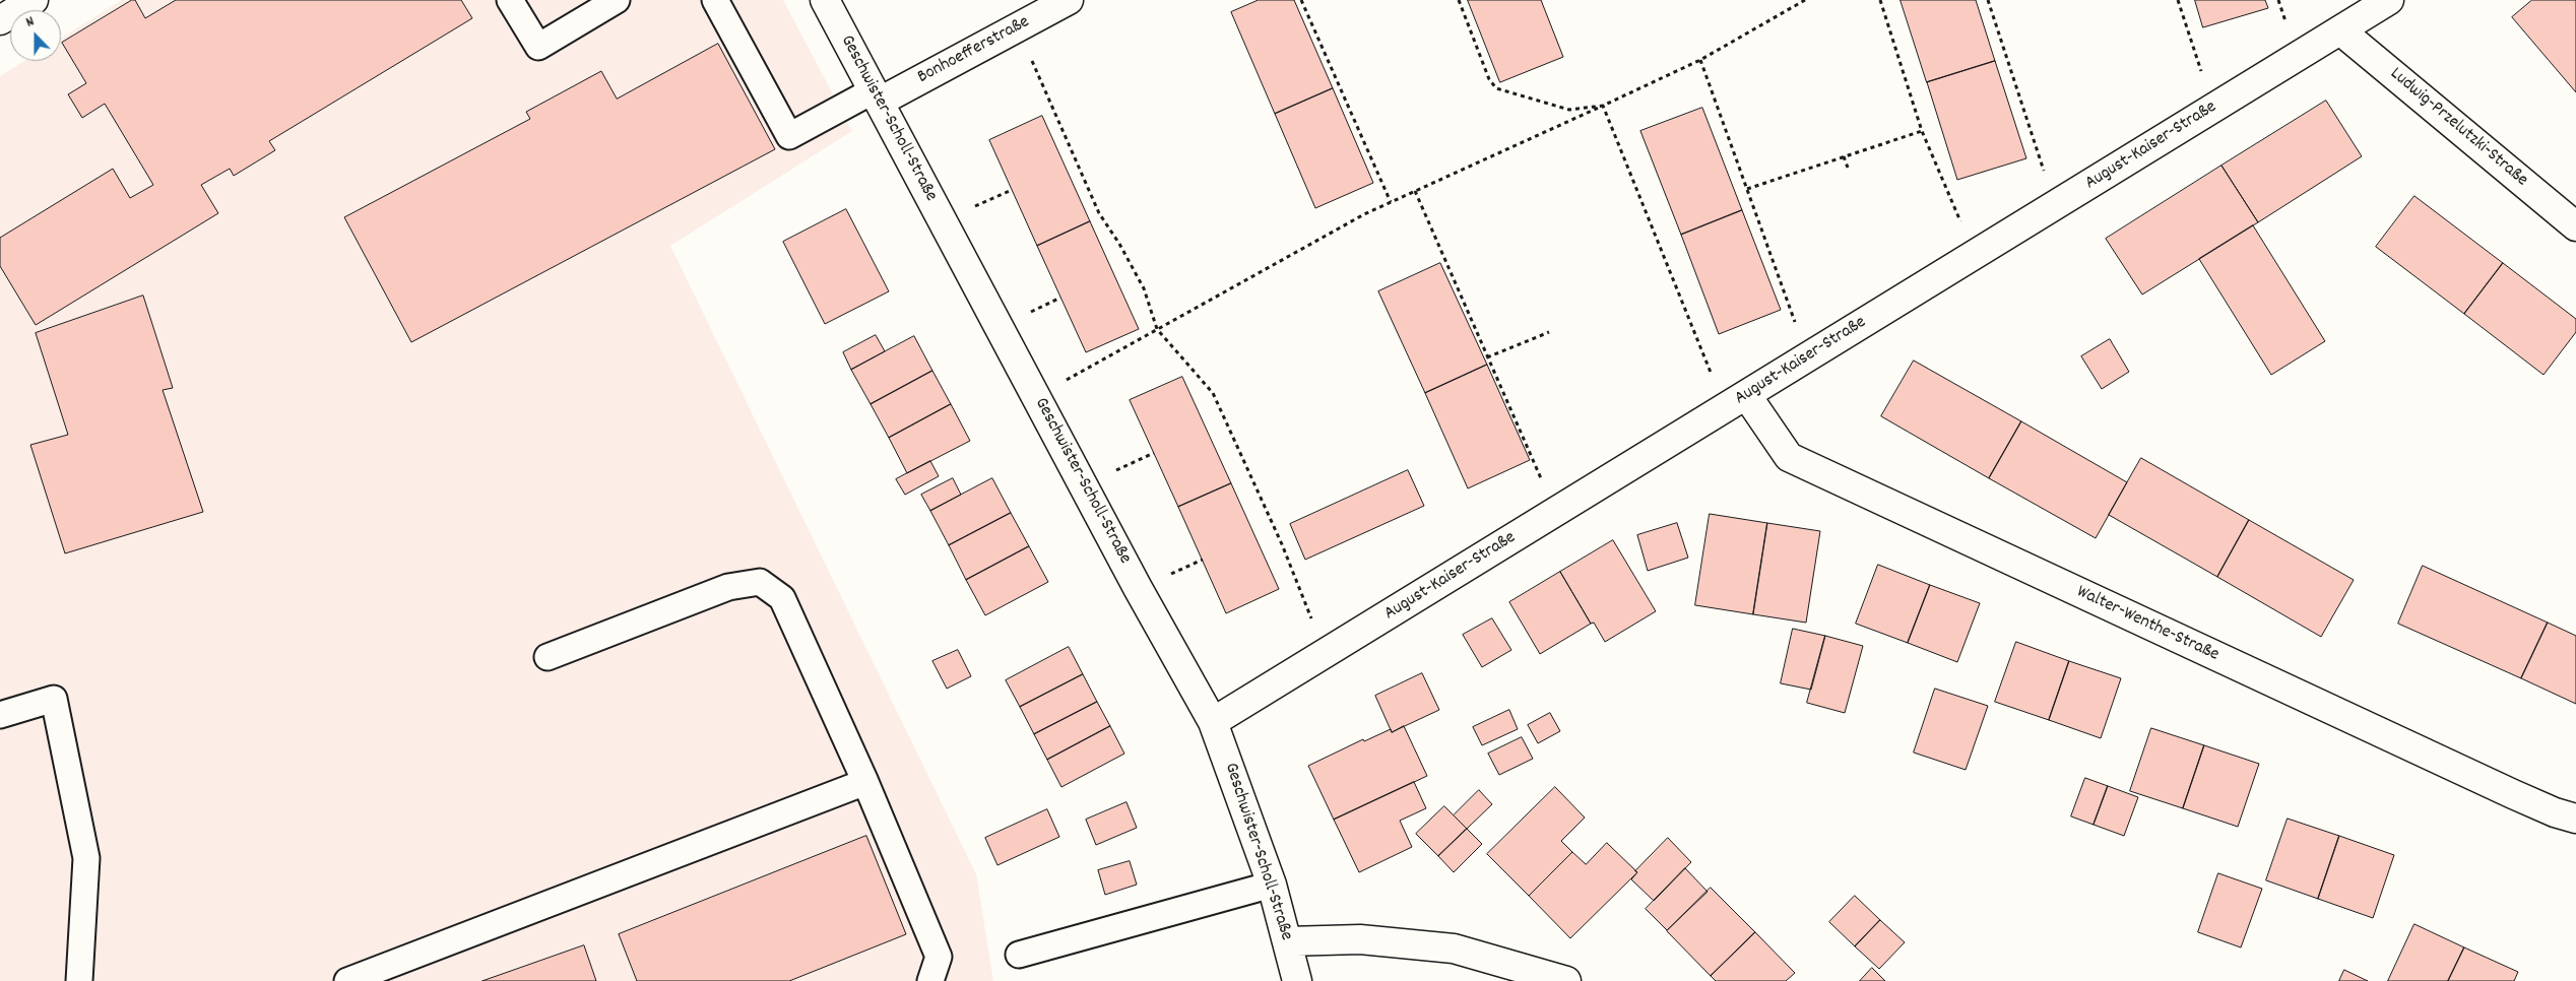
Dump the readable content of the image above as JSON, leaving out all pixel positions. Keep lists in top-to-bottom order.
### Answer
{
  "streets": {
    "street": [
      "Bonhoefferstraße",
      "Geschwister-Scholl-Straße",
      "Ludwig-Przelutzki-Straße",
      "August-Kaiser-Straße",
      "Walter-Wenthe-Straße"
    ]
  },
  "crossings": [
    ["Bonhoefferstraße", "Geschwister-Scholl-Straße"],
    ["Geschwister-Scholl-Straße", "August-Kaiser-Straße"],
    ["Ludwig-Przelutzki-Straße", "August-Kaiser-Straße"],
    ["August-Kaiser-Straße", "Walter-Wenthe-Straße"]
  ],
  "north": "top"
}
